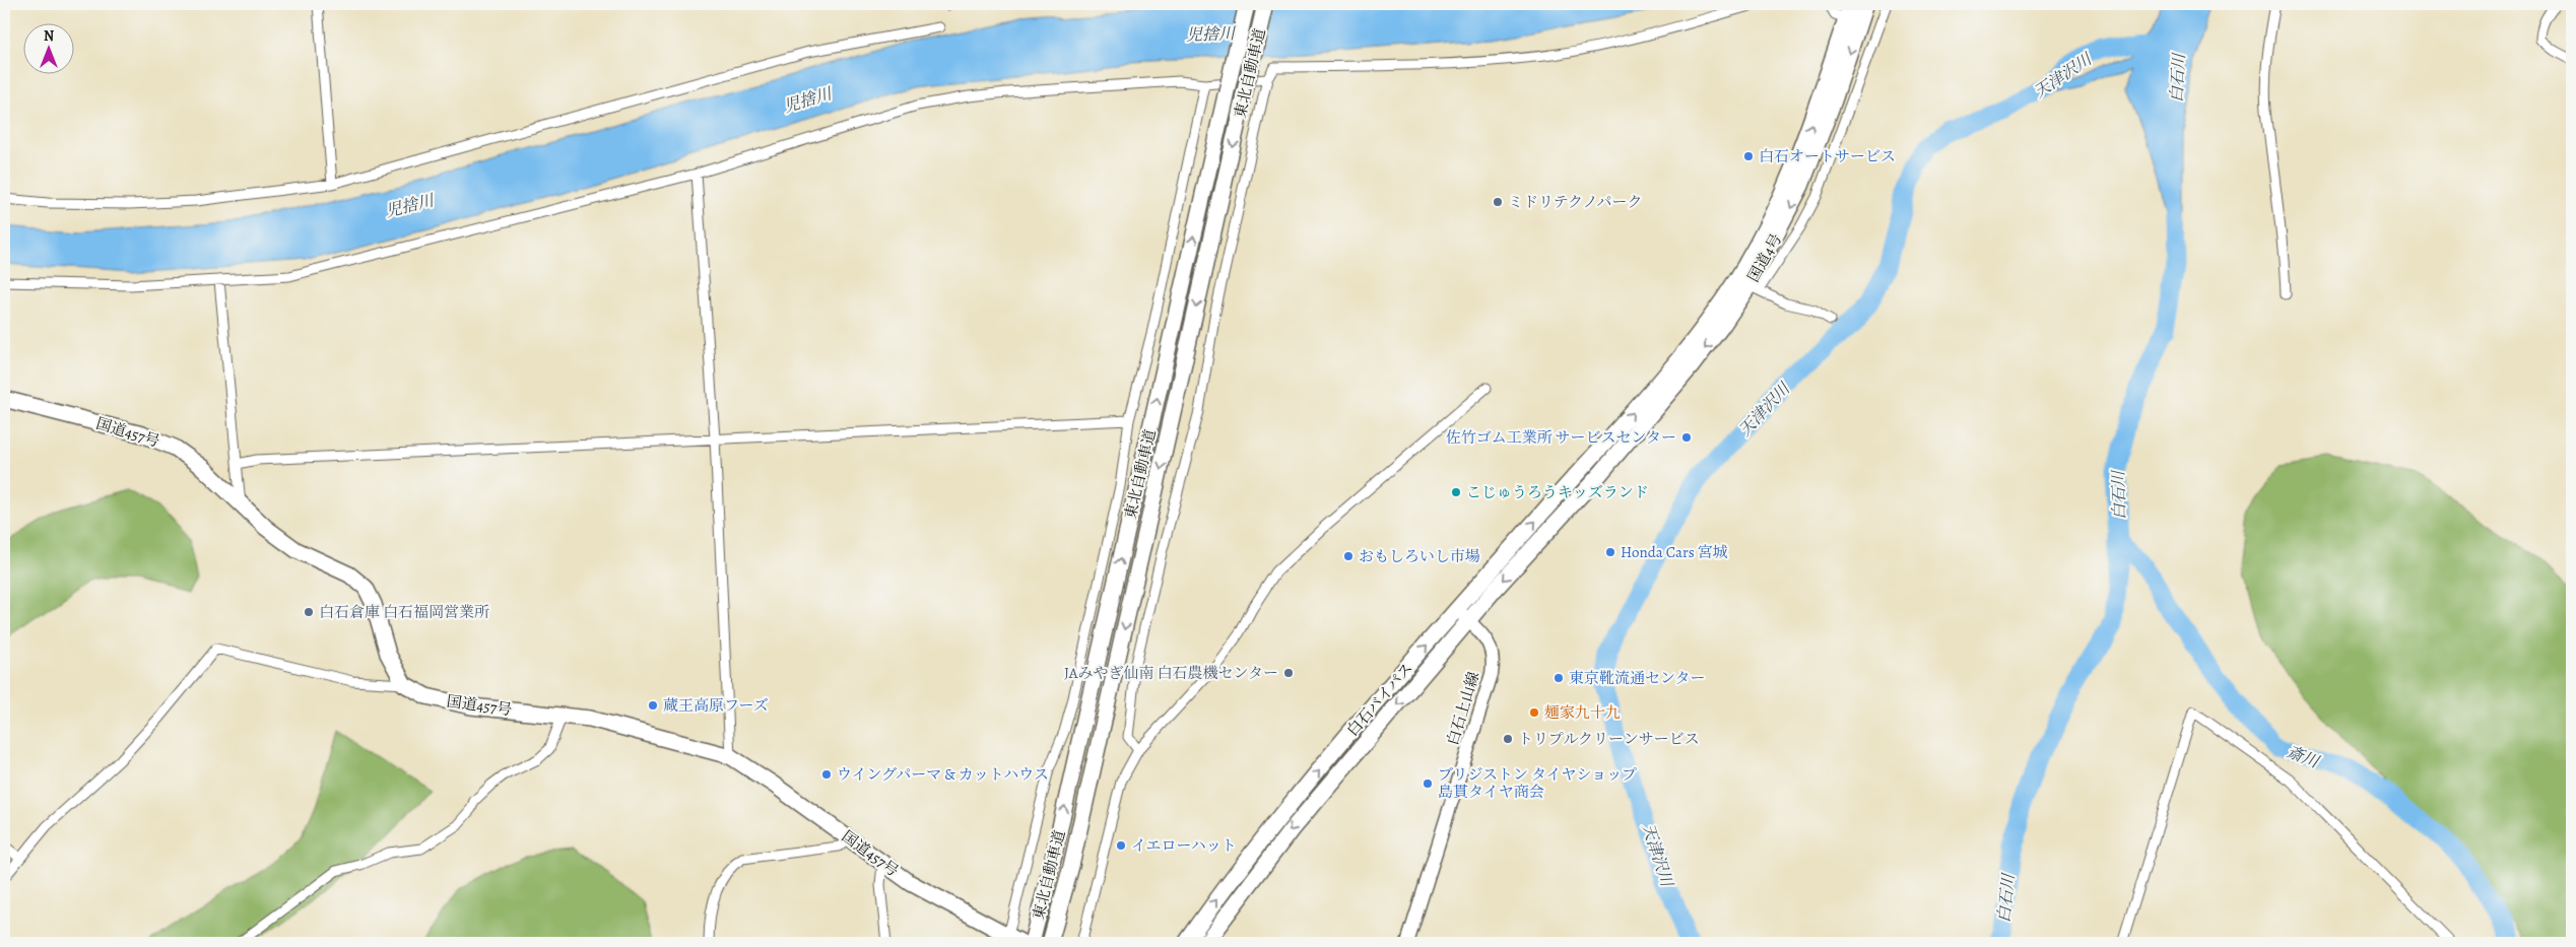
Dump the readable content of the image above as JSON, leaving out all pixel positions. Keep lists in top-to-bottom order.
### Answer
{
  "streets": {
    "highway": [
      "東北自動車道",
      "国道4号",
      "国道457号",
      "白石バイパス"
    ],
    "main road": ["白石上山線"]
  },
  "crossings": [
    ["東北自動車道", "国道457号"],
    ["国道4号", "白石バイパス"],
    ["白石バイパス", "白石上山線"]
  ],
  "water": [
    "児捨川",
    "天津沢川",
    "白石川",
    "斎川"
  ],
  "places": [
    "白石オートサービス",
    "ミドリテクノパーク",
    "佐竹ゴム工業所 サービスセンター",
    "こじゅうろうキッズランド",
    "Honda Cars 宮城",
    "おもしろいし市場",
    "白石倉庫 白石福岡営業所",
    "JAみやぎ仙南 白石農機センター",
    "東京靴流通センター",
    "蔵王高原フーズ",
    "麺家九十九",
    "トリプルクリーンサービス",
    "ウイングパーマ & カットハウス",
    "ブリジストン タイヤショップ 島貫タイヤ商会",
    "イエローハット"
  ],
  "north": "top"
}
